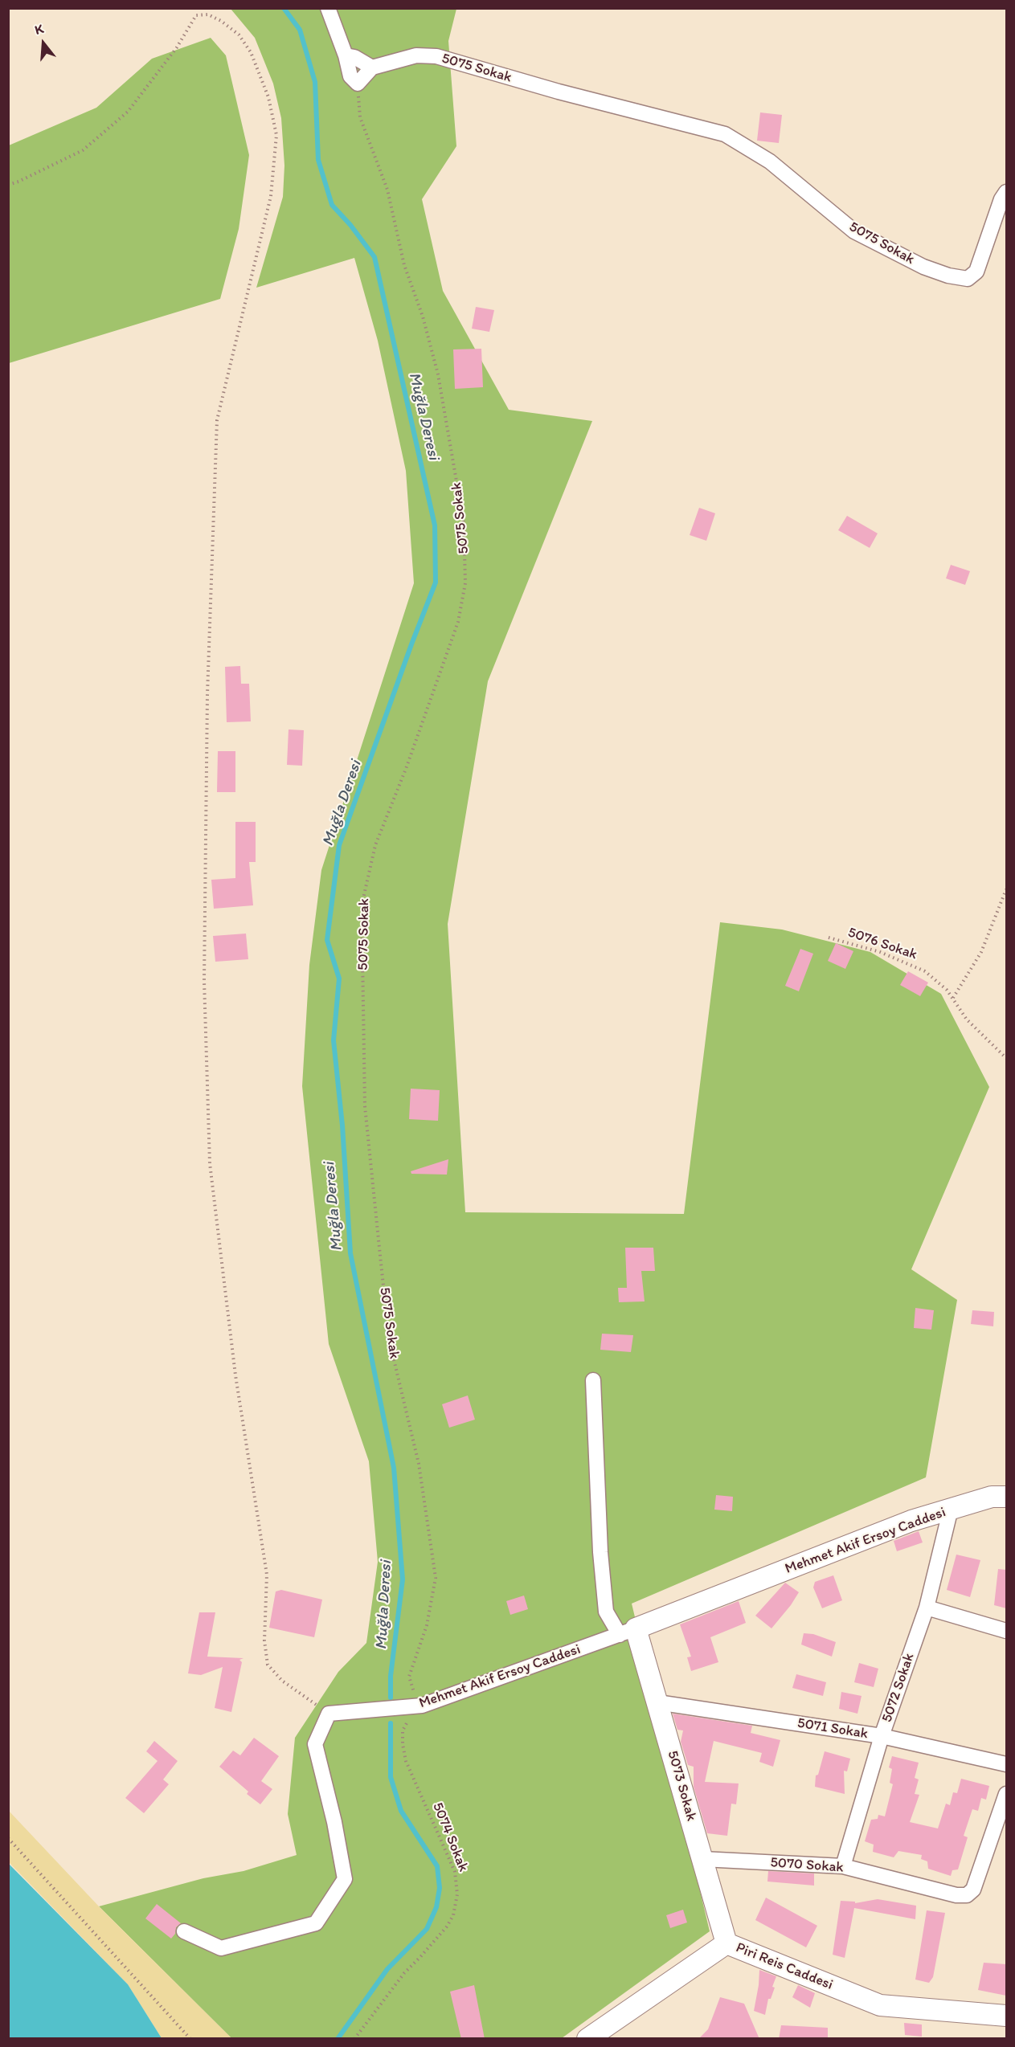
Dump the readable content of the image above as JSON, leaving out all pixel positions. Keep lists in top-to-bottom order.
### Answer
{
  "streets": {
    "street": [
      "5075 Sokak",
      "Mehmet Akif Ersoy Caddesi",
      "5072 Sokak",
      "5071 Sokak",
      "5073 Sokak",
      "5070 Sokak",
      "Piri Reis Caddesi"
    ],
    "path": ["5076 Sokak", "5074 Sokak"]
  },
  "crossings": [
    ["5075 Sokak", "Mehmet Akif Ersoy Caddesi"],
    ["5075 Sokak", "5074 Sokak"],
    ["Mehmet Akif Ersoy Caddesi", "5072 Sokak"],
    ["Mehmet Akif Ersoy Caddesi", "5073 Sokak"],
    ["Mehmet Akif Ersoy Caddesi", "5074 Sokak"],
    ["5072 Sokak", "5071 Sokak"],
    ["5072 Sokak", "5070 Sokak"],
    ["5071 Sokak", "5073 Sokak"],
    ["5073 Sokak", "5070 Sokak"],
    ["5073 Sokak", "Piri Reis Caddesi"]
  ],
  "water": ["Muğla Deresi"],
  "north": "top"
}
